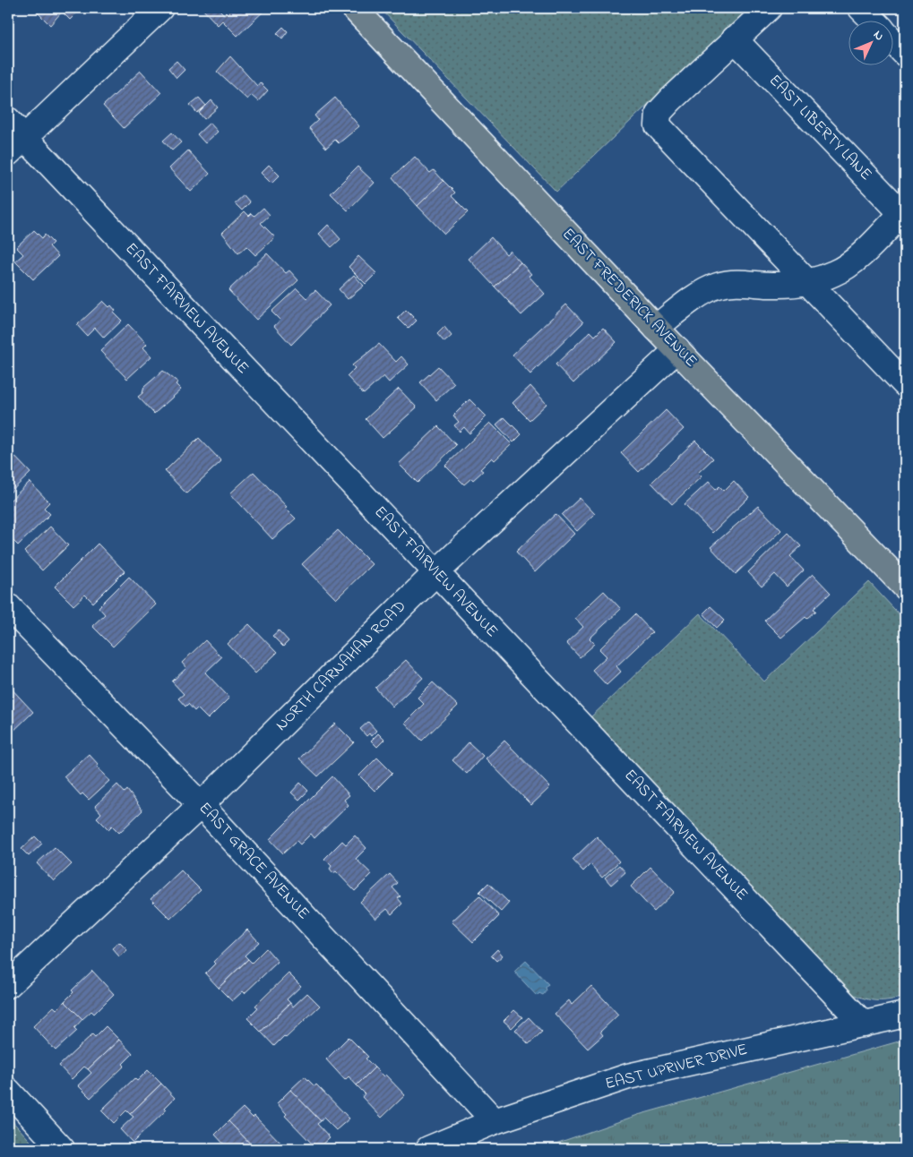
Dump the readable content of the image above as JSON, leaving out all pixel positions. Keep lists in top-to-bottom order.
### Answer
{
  "streets": {
    "main road": ["EAST FREDERICK AVENUE"],
    "street": [
      "EAST LIBERTY LANE",
      "EAST FAIRVIEW AVENUE",
      "NORTH CARNAHAN ROAD",
      "EAST GRACE AVENUE",
      "EAST UPRIVER DRIVE"
    ]
  },
  "crossings": [
    ["EAST FREDERICK AVENUE", "NORTH CARNAHAN ROAD"],
    ["EAST FAIRVIEW AVENUE", "NORTH CARNAHAN ROAD"],
    ["EAST FAIRVIEW AVENUE", "EAST UPRIVER DRIVE"],
    ["NORTH CARNAHAN ROAD", "EAST GRACE AVENUE"],
    ["EAST GRACE AVENUE", "EAST UPRIVER DRIVE"]
  ],
  "north": "top right"
}
